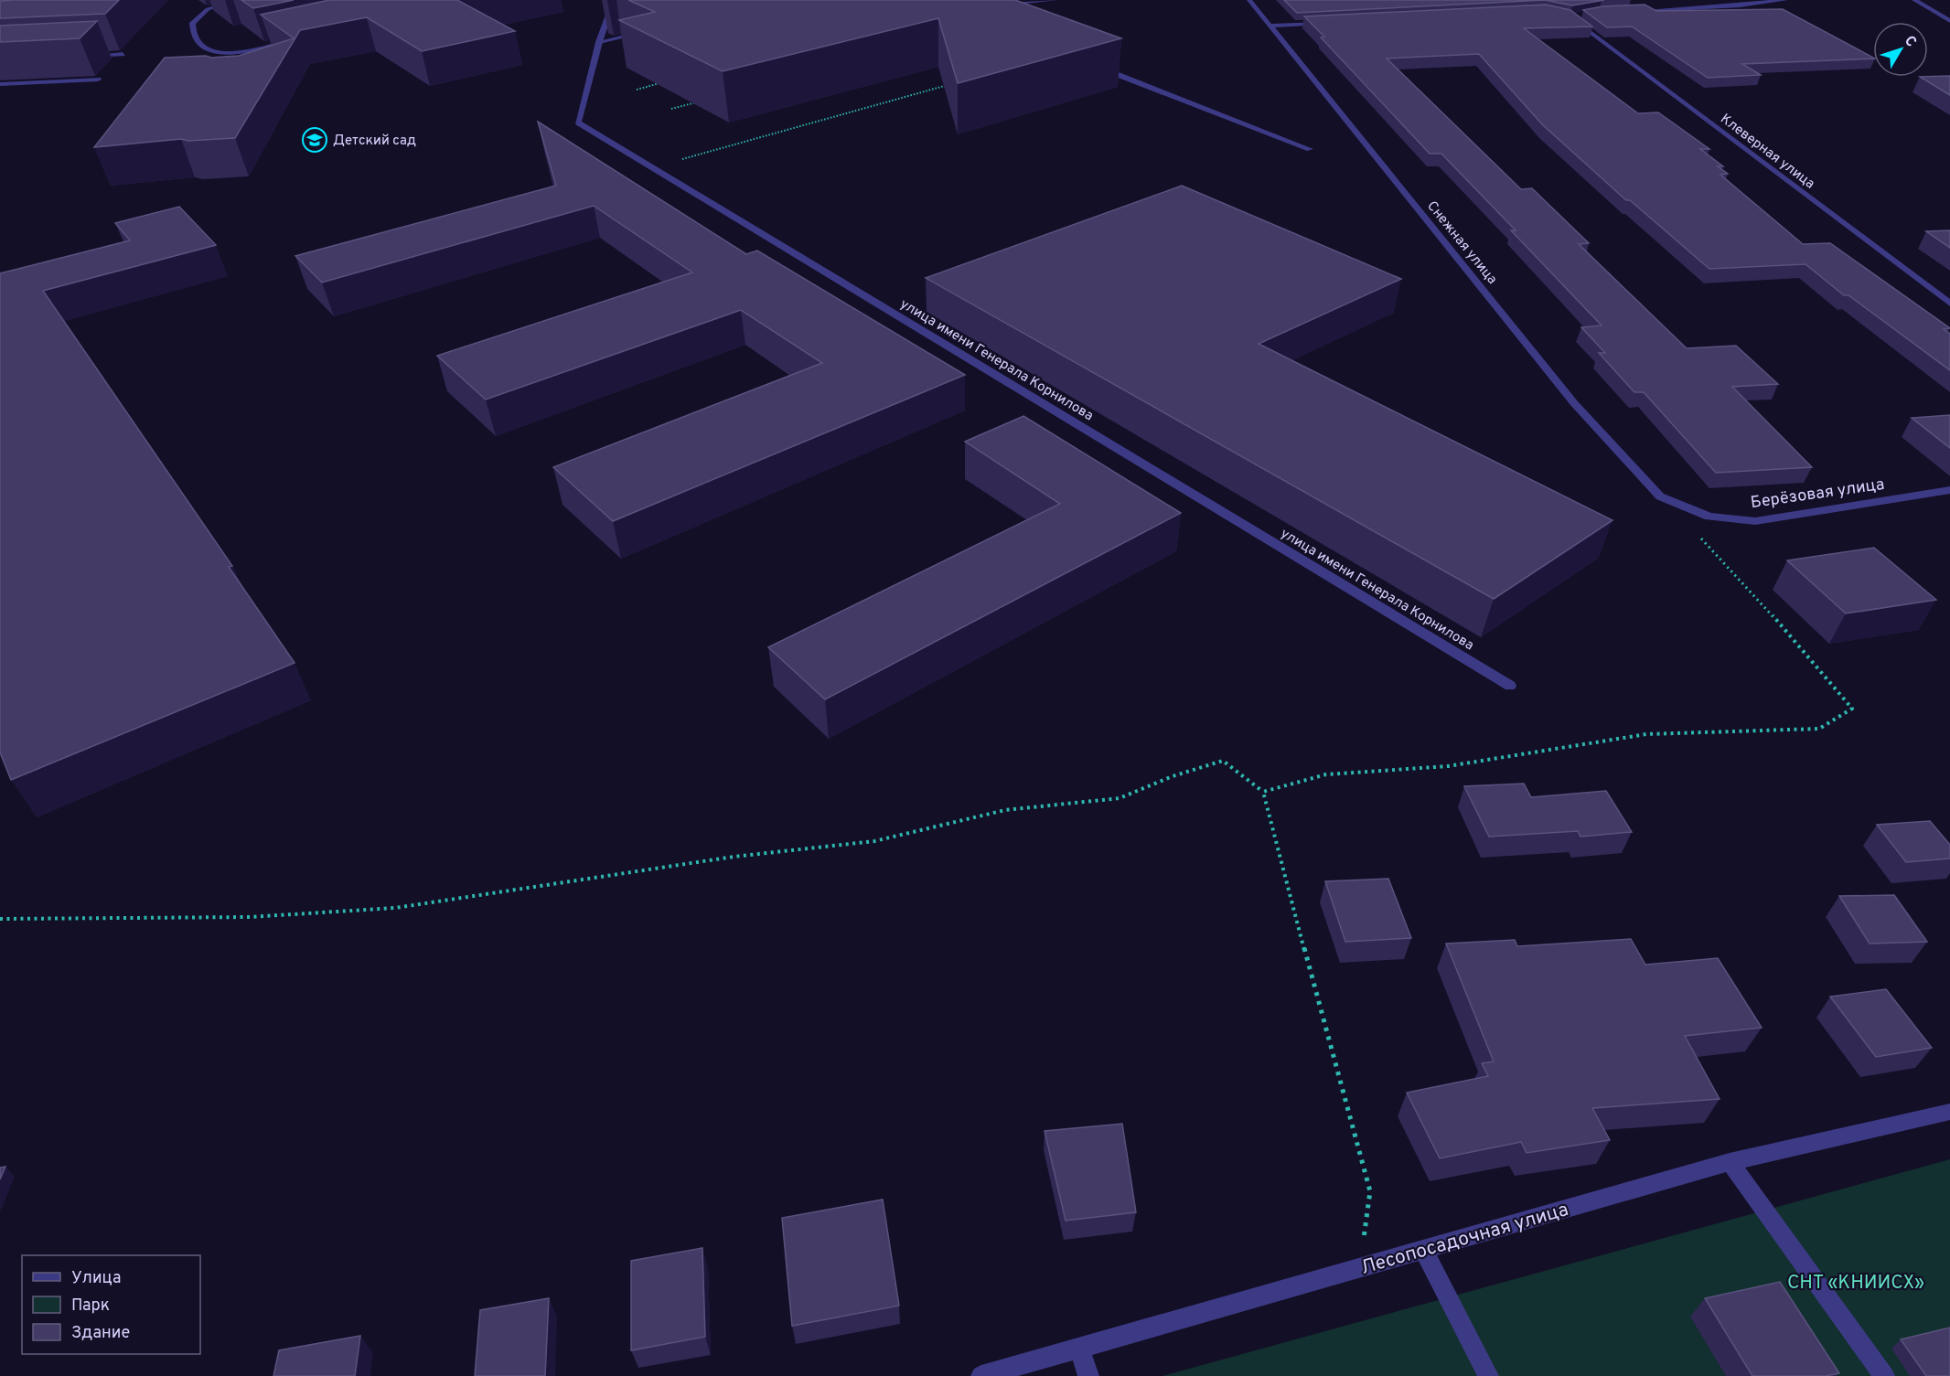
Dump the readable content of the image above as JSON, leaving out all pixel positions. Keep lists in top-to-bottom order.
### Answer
{
  "streets": {
    "street": [
      "Клеверная улица",
      "Снежная улица",
      "улица имени Генерала Корнилова",
      "Берёзовая улица",
      "Лесопосадочная улица"
    ]
  },
  "crossings": [
    ["Снежная улица", "Берёзовая улица"]
  ],
  "parks": ["СНТ «КНИИСХ»"],
  "places": {
    "school or university": ["Детский сад"]
  },
  "legend": ["Улица", "Парк", "Здание"],
  "north": "top right"
}
